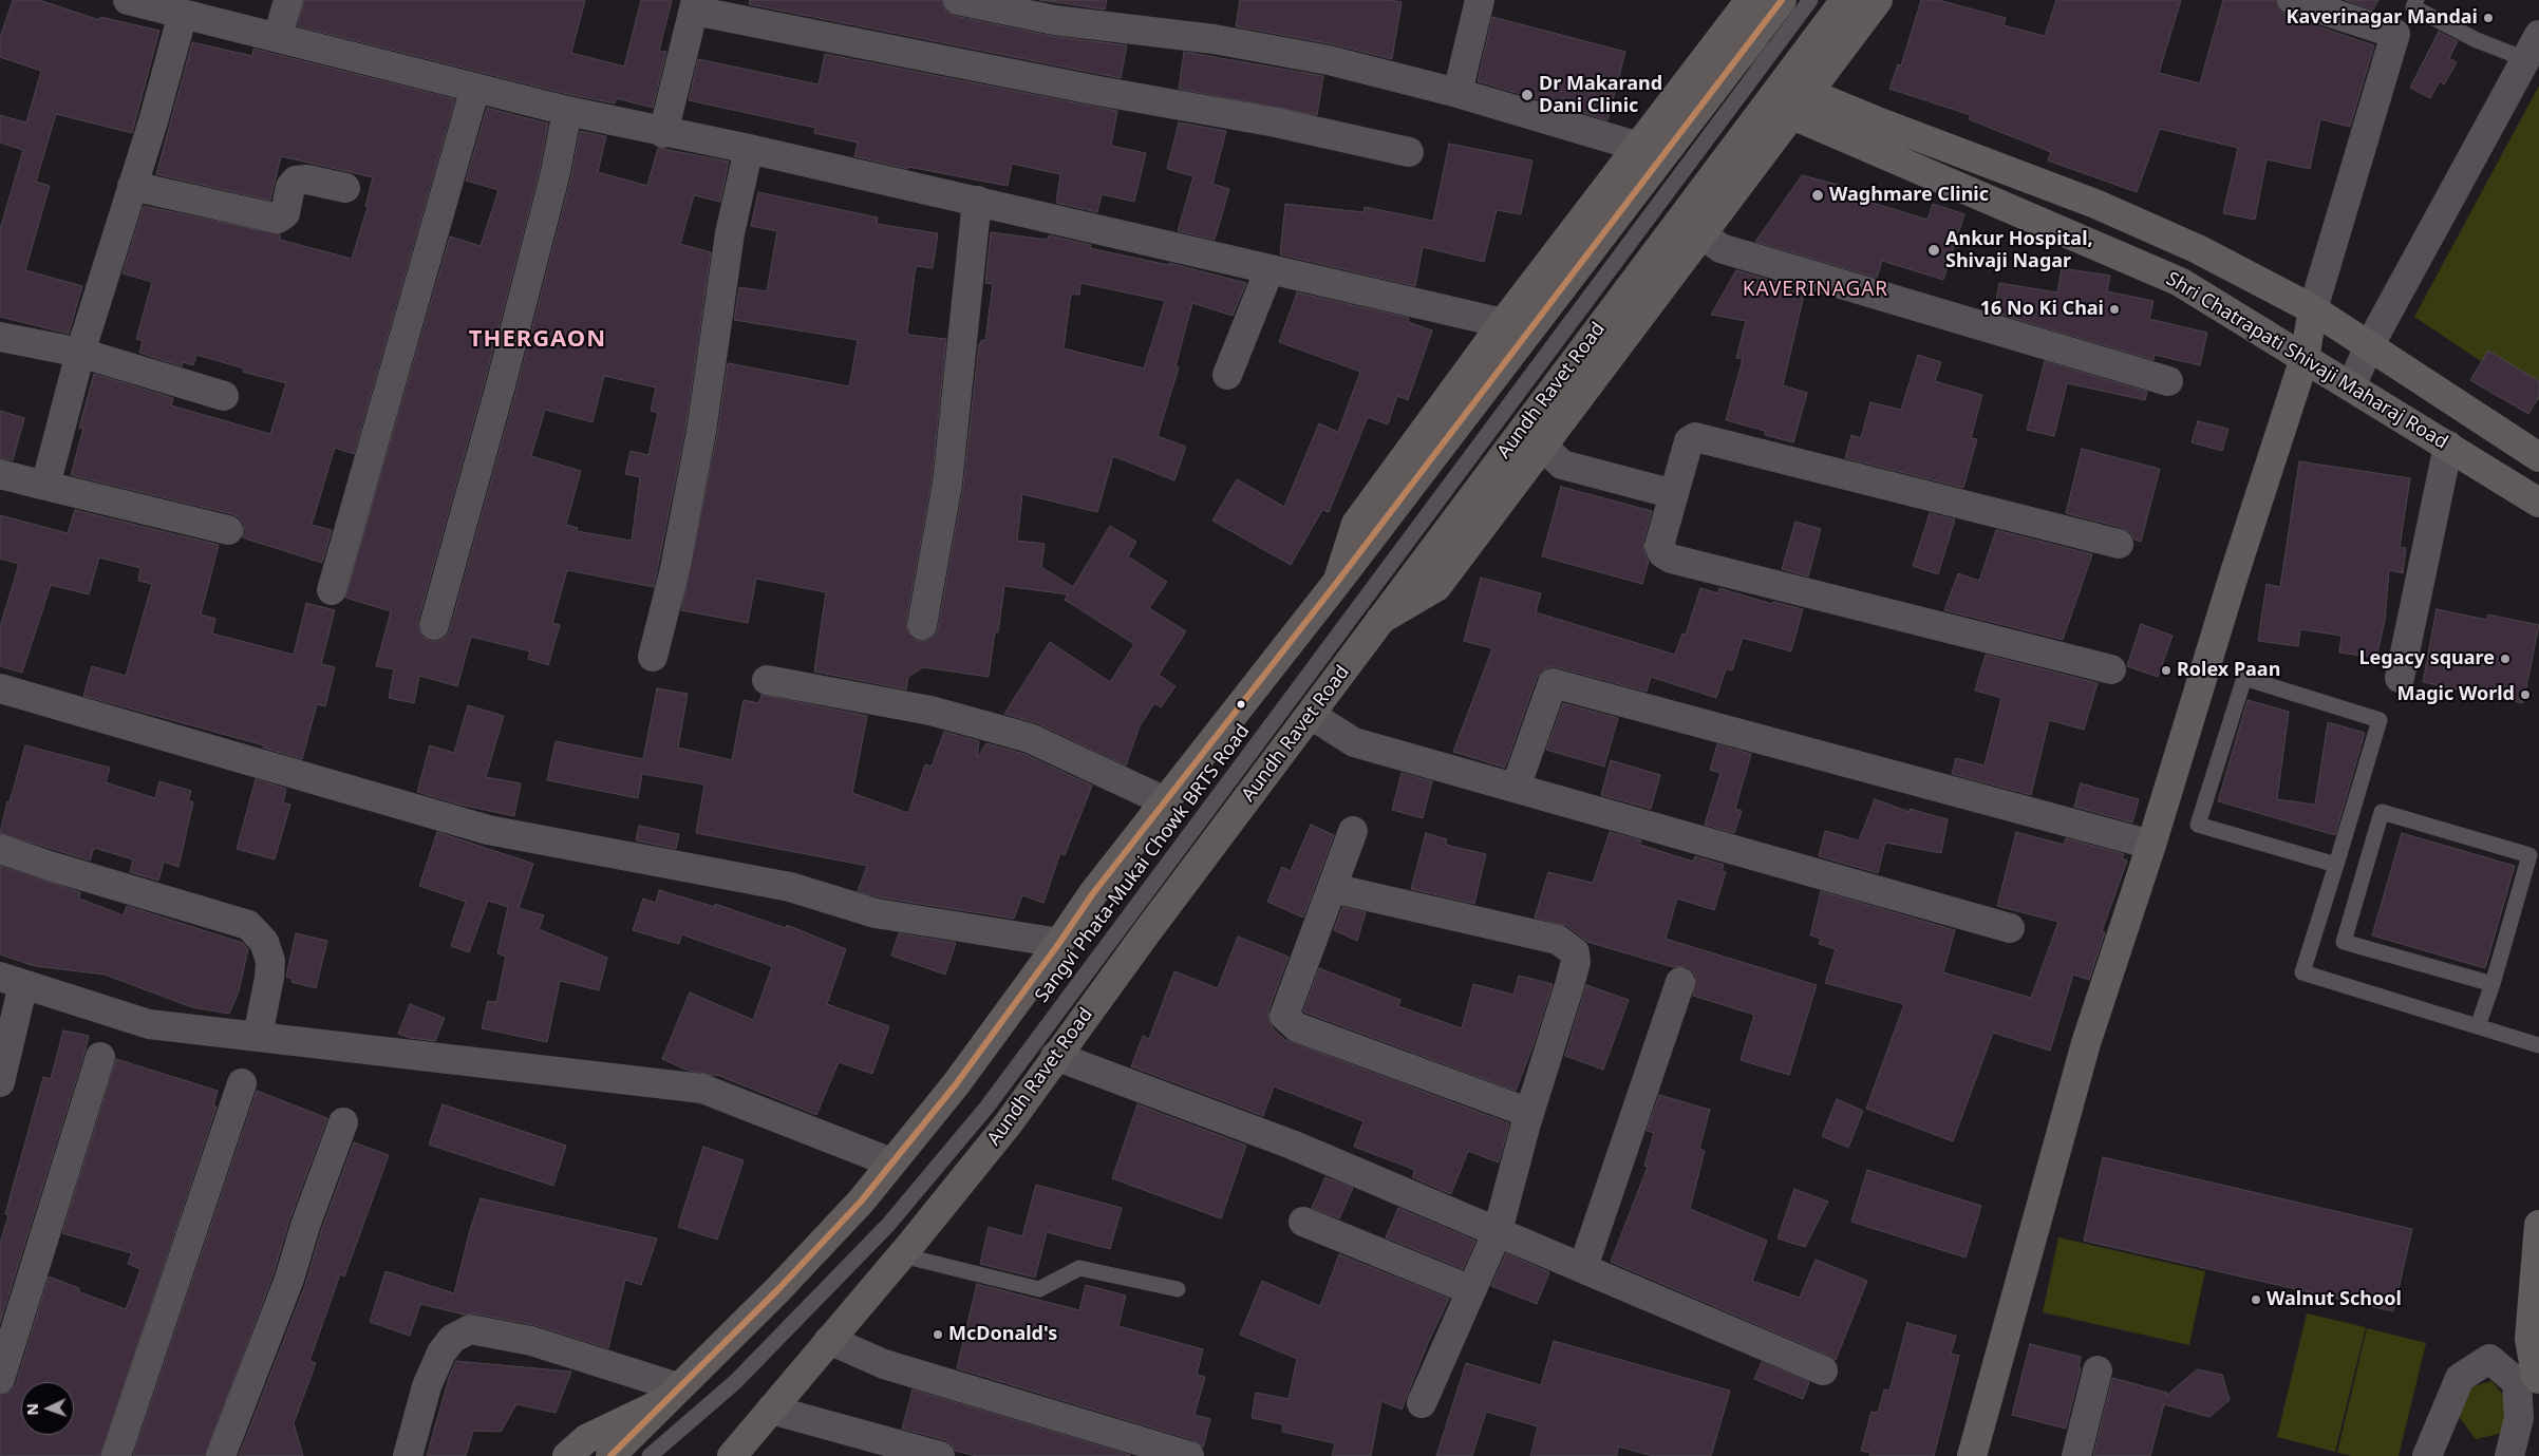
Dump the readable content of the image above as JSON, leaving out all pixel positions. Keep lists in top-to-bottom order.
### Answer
{
  "streets": {
    "main road": ["Aundh Ravet Road"],
    "street": ["Shri Chatrapati Shivaji Maharaj Road"],
    "lane": ["Sangvi Phata-Mukai Chowk BRTS Road"]
  },
  "districts": ["KAVERINAGAR", "THERGAON"],
  "places": [
    "Kaverinagar Mandai",
    "Dr Makarand Dani Clinic",
    "Waghmare Clinic",
    "Ankur Hospital, Shivaji Nagar",
    "16 No Ki Chai",
    "Legacy square",
    "Rolex Paan",
    "Magic World",
    "Walnut School",
    "McDonald's"
  ],
  "north": "left"
}
